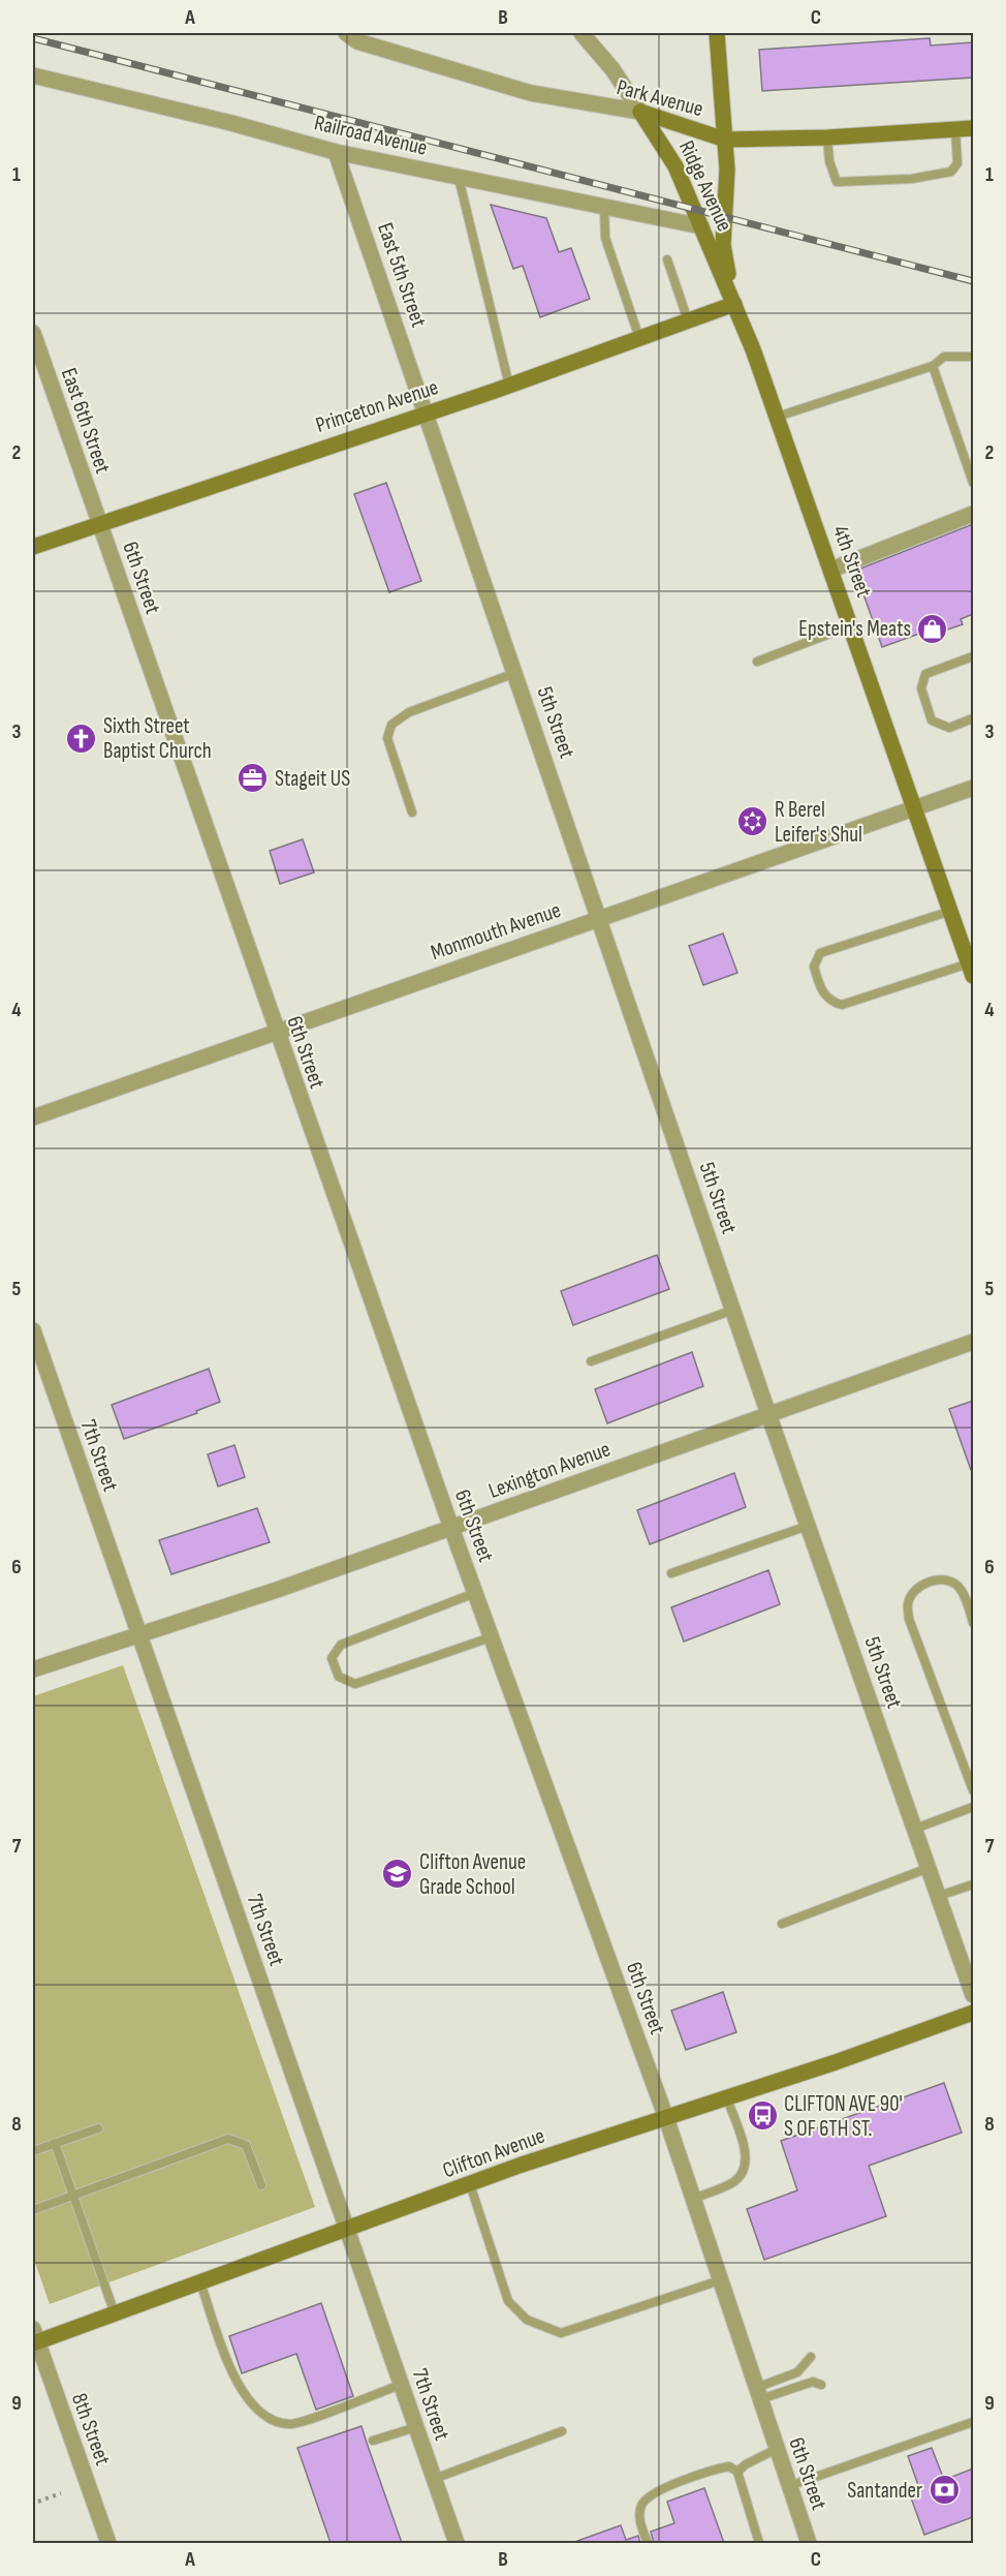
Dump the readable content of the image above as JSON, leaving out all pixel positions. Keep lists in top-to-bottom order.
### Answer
{
  "streets": {
    "street": [
      "Park Avenue",
      "Railroad Avenue",
      "Ridge Avenue",
      "East 5th Street",
      "Princeton Avenue",
      "East 6th Street",
      "4th Street",
      "6th Street",
      "5th Street",
      "Monmouth Avenue",
      "7th Street",
      "Lexington Avenue",
      "Clifton Avenue",
      "8th Street"
    ]
  },
  "crossings": [
    ["Park Avenue", "Ridge Avenue"],
    ["Railroad Avenue", "Ridge Avenue"],
    ["Railroad Avenue", "East 5th Street"],
    ["Ridge Avenue", "Princeton Avenue"],
    ["Ridge Avenue", "4th Street"],
    ["East 5th Street", "Princeton Avenue"],
    ["East 5th Street", "5th Street"],
    ["Princeton Avenue", "East 6th Street"],
    ["Princeton Avenue", "4th Street"],
    ["Princeton Avenue", "6th Street"],
    ["Princeton Avenue", "5th Street"],
    ["East 6th Street", "6th Street"],
    ["4th Street", "Monmouth Avenue"],
    ["6th Street", "Monmouth Avenue"],
    ["6th Street", "Lexington Avenue"],
    ["6th Street", "Clifton Avenue"],
    ["5th Street", "Monmouth Avenue"],
    ["5th Street", "Lexington Avenue"],
    ["7th Street", "Lexington Avenue"],
    ["7th Street", "Clifton Avenue"],
    ["Clifton Avenue", "8th Street"]
  ],
  "places": {
    "shop": ["Epstein's Meats"],
    "church": ["Sixth Street Baptist Church"],
    "office": ["Stageit US"],
    "synagogue": ["R Berel Leifer's Shul"],
    "school or university": ["Clifton Avenue Grade School"],
    "bus stop": ["CLIFTON AVE 90' S OF 6TH ST."],
    "bank": ["Santander"]
  },
  "grid": {
    "columns": ["A", "B", "C"],
    "rows": [
      "1",
      "2",
      "3",
      "4",
      "5",
      "6",
      "7",
      "8",
      "9"
    ]
  }
}
